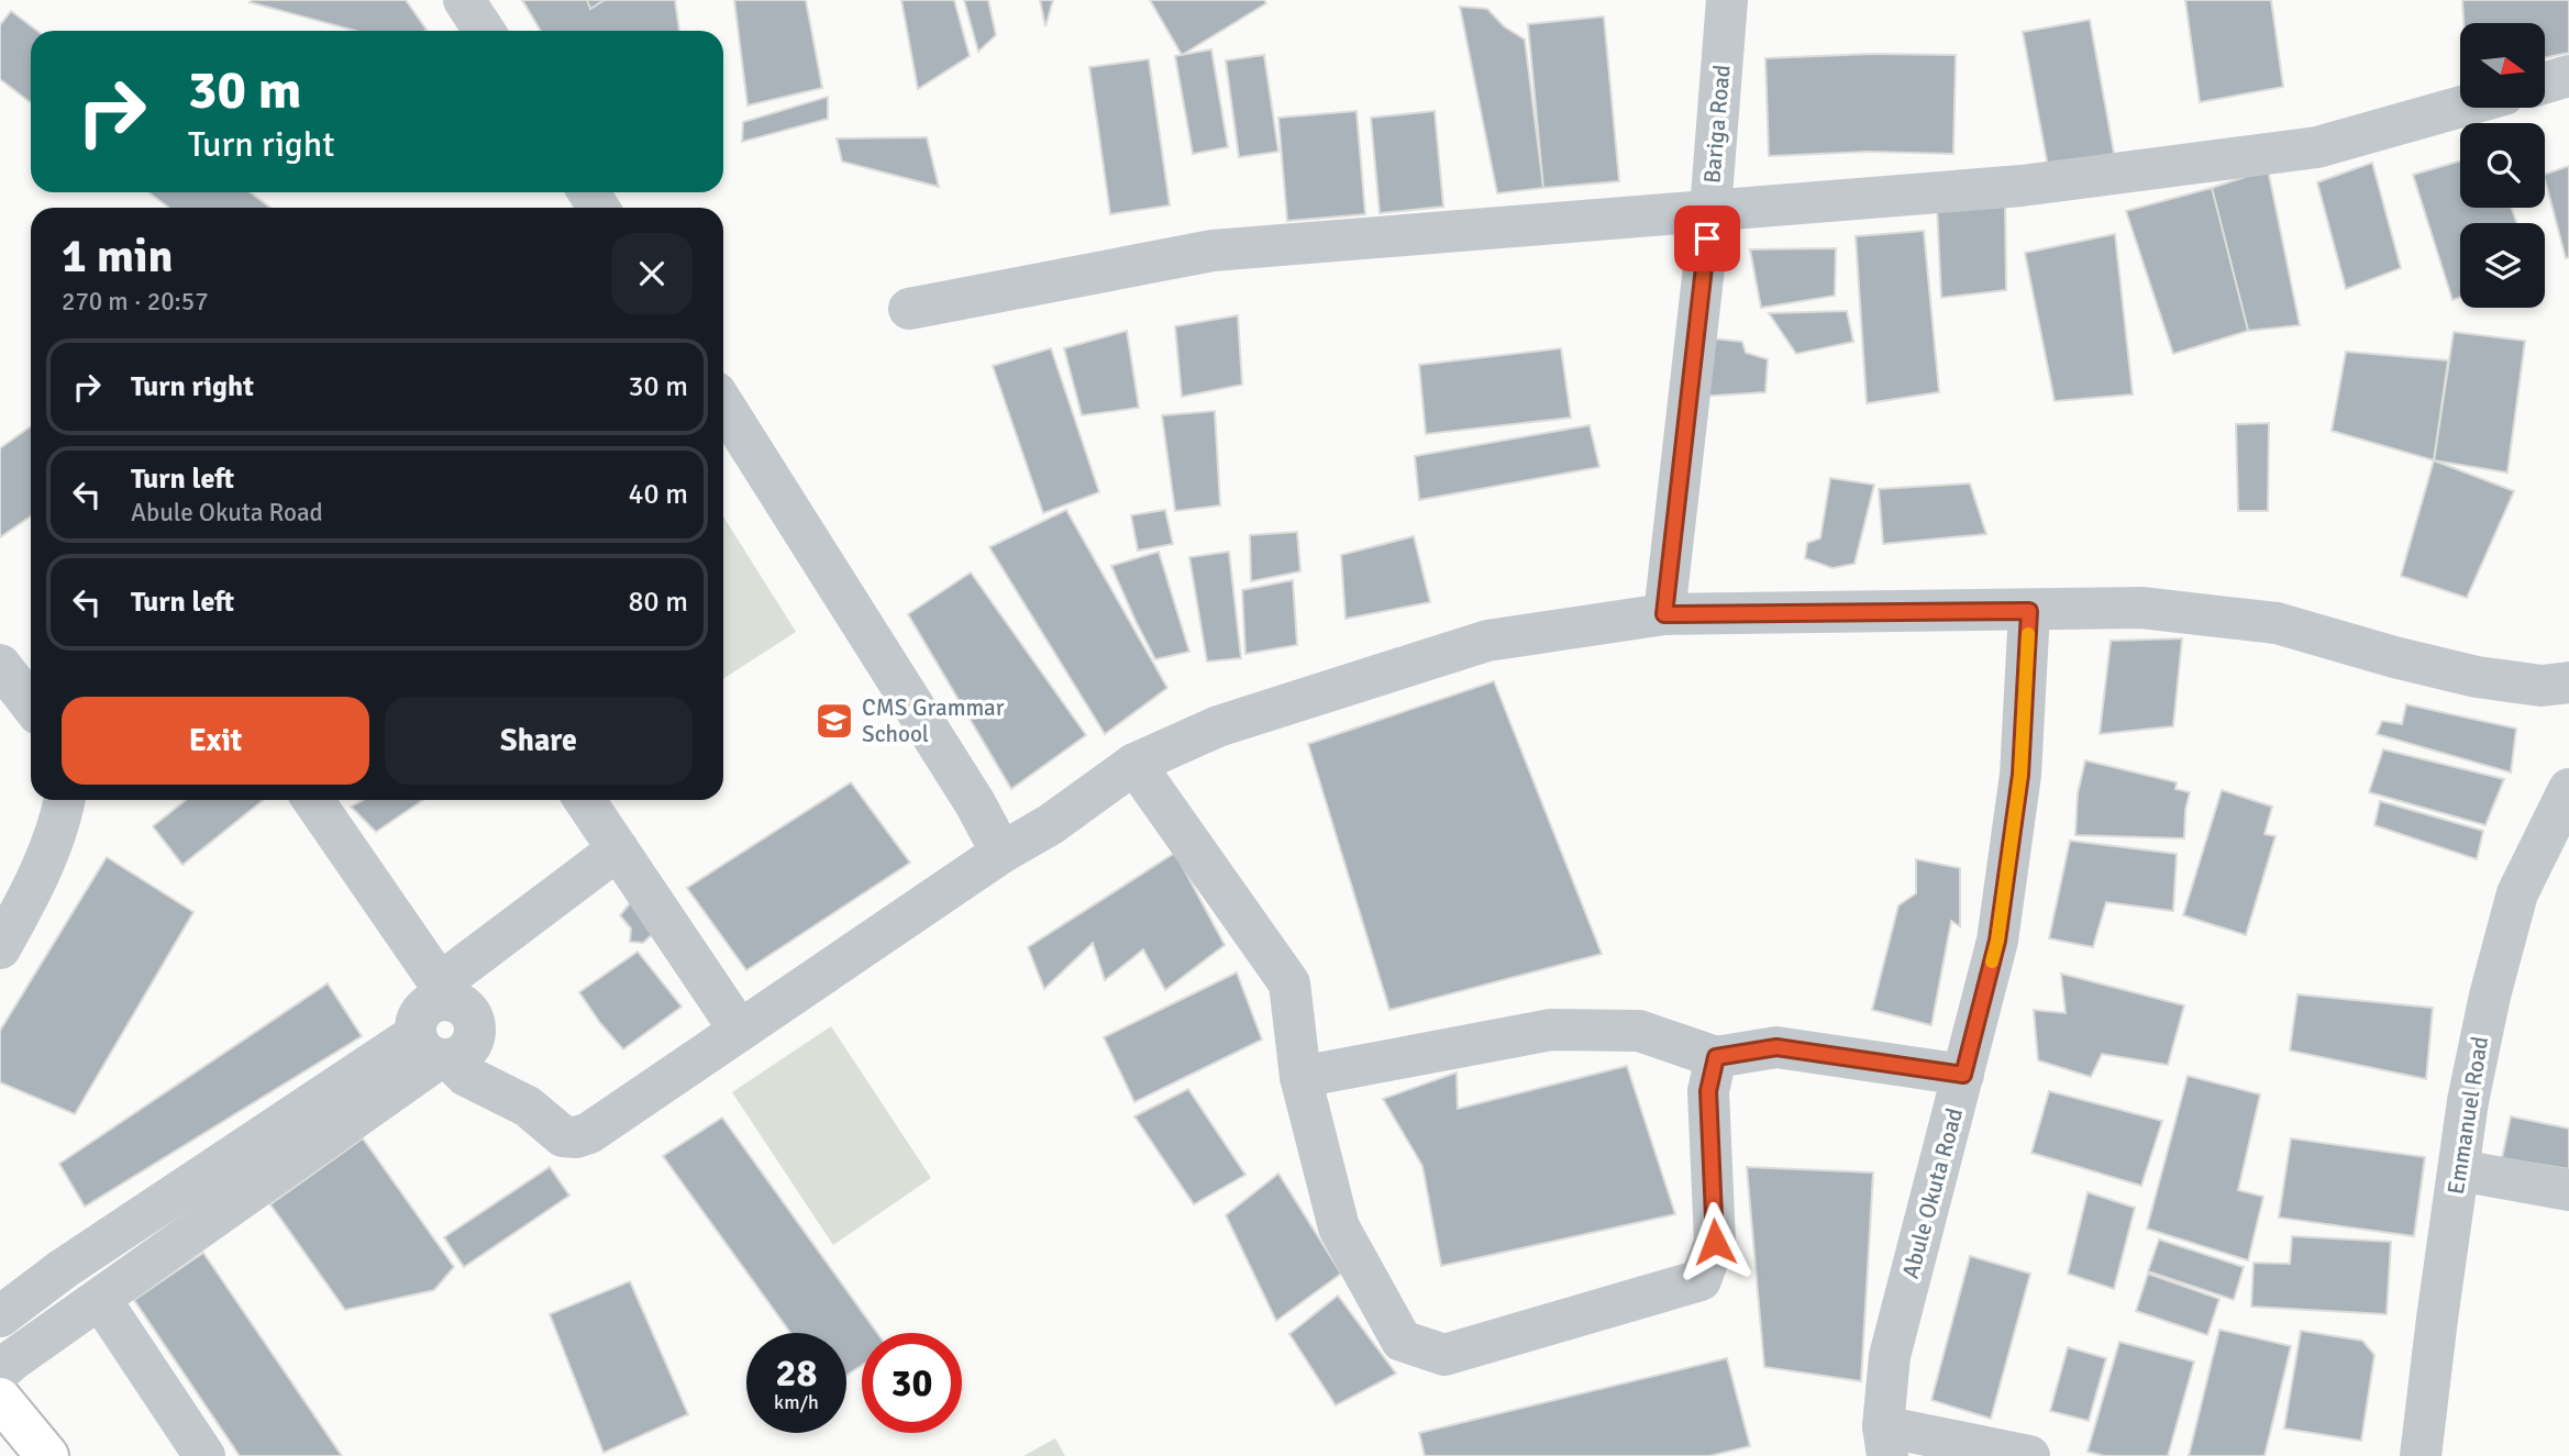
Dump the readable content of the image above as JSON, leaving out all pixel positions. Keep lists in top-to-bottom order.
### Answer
{
  "streets": {
    "street": ["Bariga Road", "Emmanuel Road", "Abule Okuta Road"]
  },
  "places": {
    "school or university": ["CMS Grammar School"]
  },
  "north": "right",
  "page": {
    "turn": ["30 m", "Turn right"],
    "heading": ["1 min", "270 m · 20:57"],
    "list": [
      {
        "name": "Turn right",
        "value": "30 m"
      },
      {
        "name": "Turn left",
        "note": "Abule Okuta Road",
        "value": "40 m"
      },
      {
        "name": "Turn left",
        "value": "80 m"
      }
    ],
    "buttons": ["Exit", "Share"],
    "speed": "28 km/h",
    "limit": "30"
  }
}
